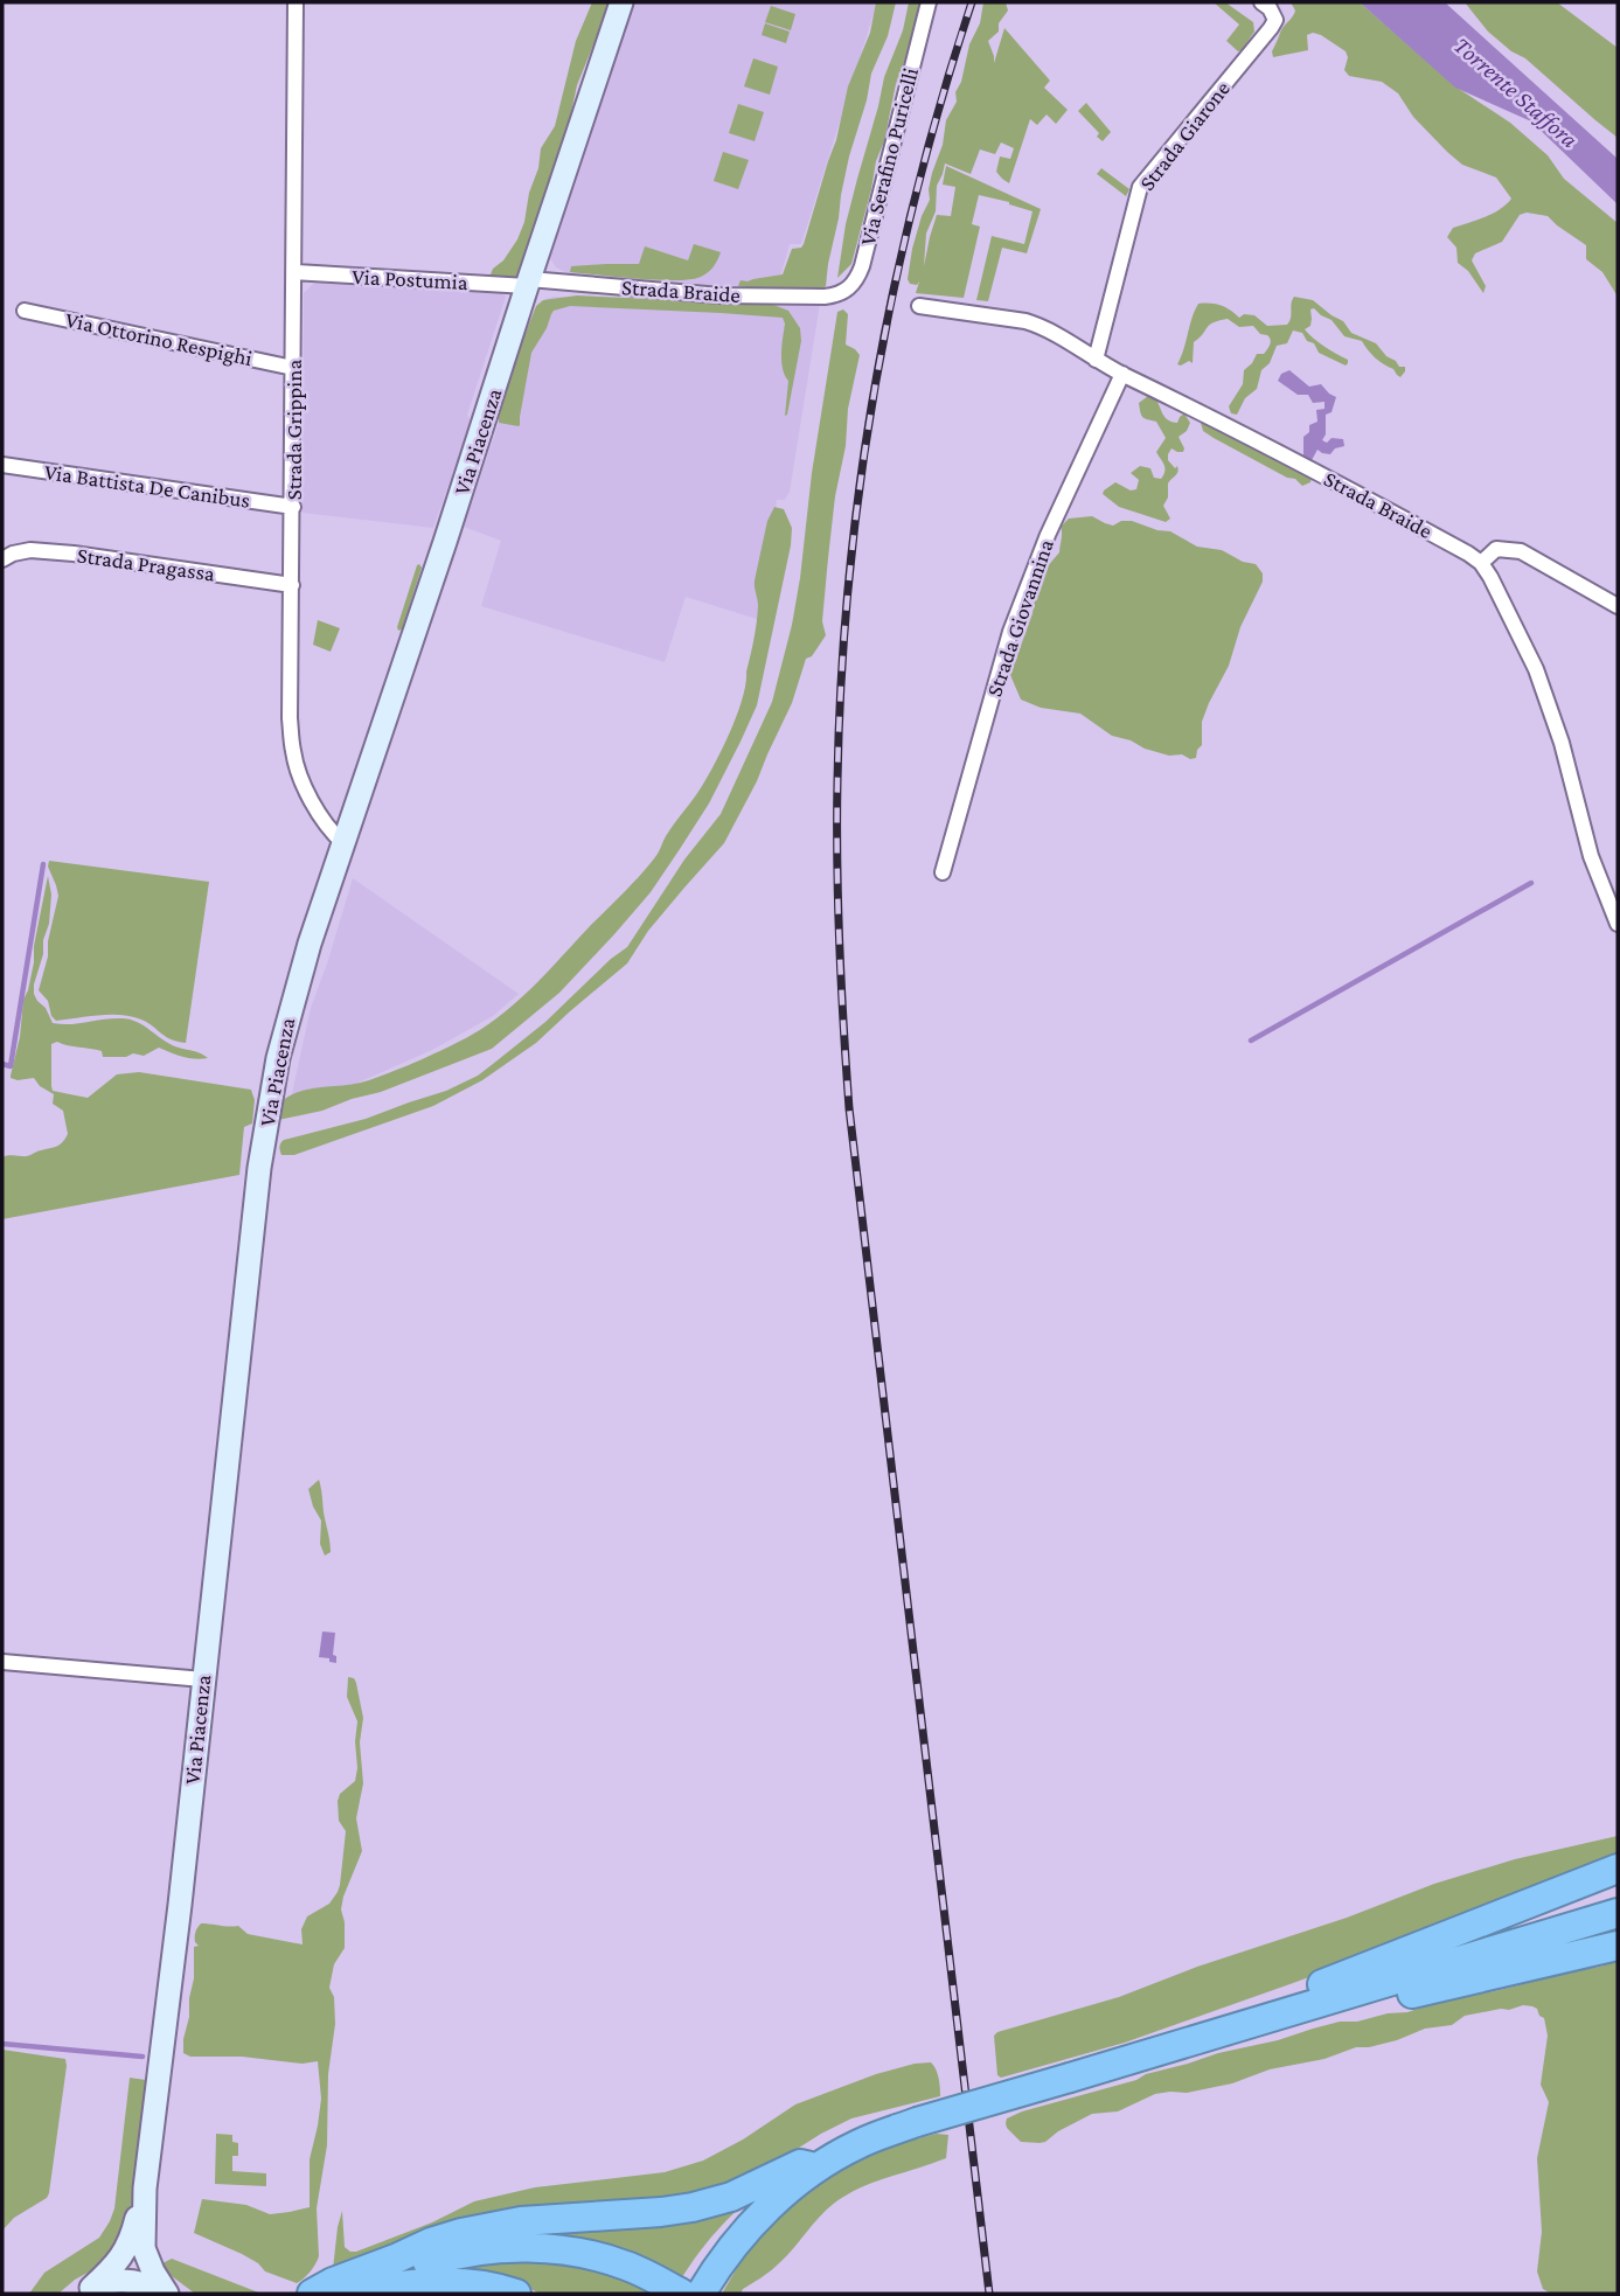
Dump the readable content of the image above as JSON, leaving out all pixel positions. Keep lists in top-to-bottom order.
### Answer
{
  "streets": {
    "main road": ["Via Piacenza"],
    "street": [
      "Strada Giarone",
      "Via Serafino Puricelli",
      "Via Postumia",
      "Strada Braide",
      "Via Ottorino Respighi",
      "Strada Grippina",
      "Via Battista De Canibus",
      "Strada Pragassa",
      "Strada Giovannina"
    ]
  },
  "crossings": [
    ["Strada Giarone", "Strada Braide"],
    ["Via Serafino Puricelli", "Strada Braide"],
    ["Via Postumia", "Strada Braide"],
    ["Via Postumia", "Strada Grippina"],
    ["Via Postumia", "Via Piacenza"],
    ["Strada Braide", "Via Piacenza"],
    ["Strada Braide", "Strada Giovannina"],
    ["Via Ottorino Respighi", "Strada Grippina"],
    ["Strada Grippina", "Via Piacenza"],
    ["Strada Grippina", "Via Battista De Canibus"],
    ["Strada Grippina", "Strada Pragassa"]
  ],
  "water": ["Torrente Staffora"]
}
